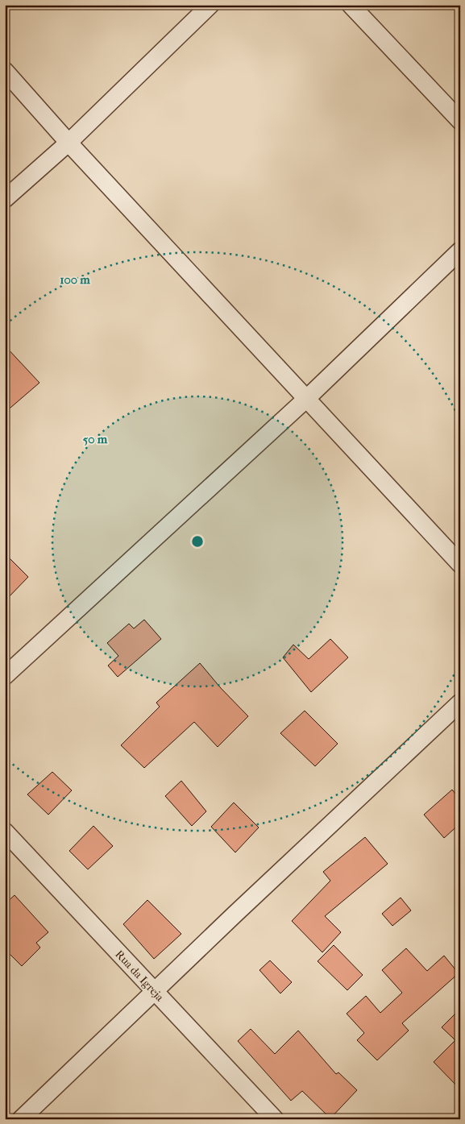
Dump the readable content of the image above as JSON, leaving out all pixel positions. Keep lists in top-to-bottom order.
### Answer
{
  "streets": {
    "street": ["Rua da Igreja"]
  },
  "rings": ["100 m", "50 m"]
}
